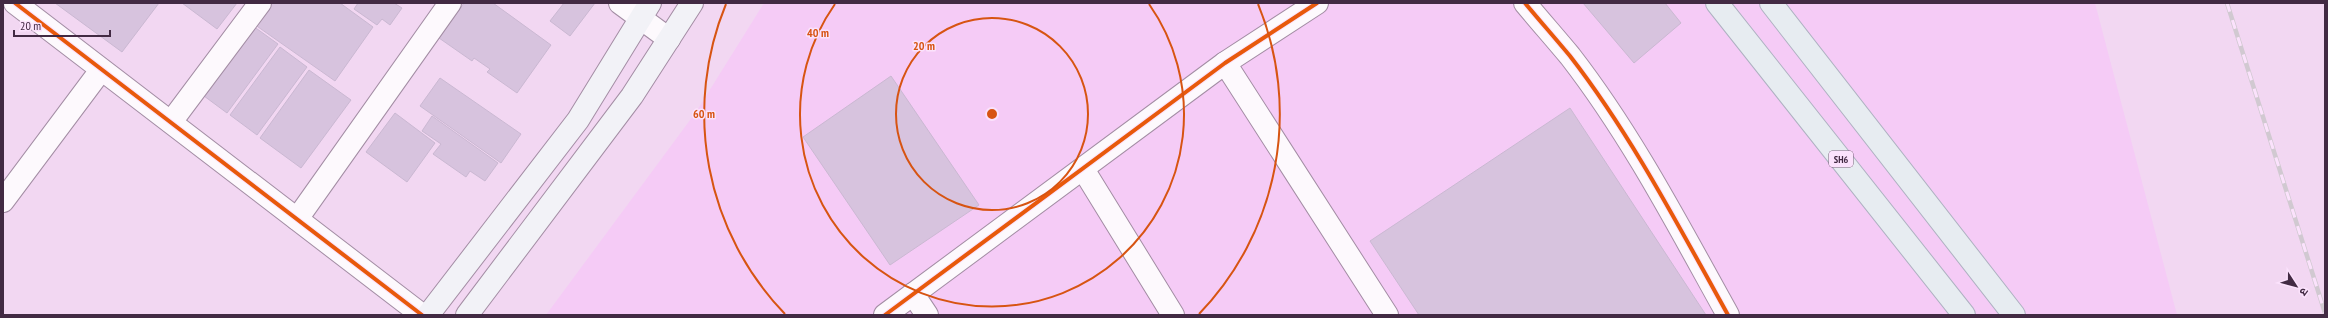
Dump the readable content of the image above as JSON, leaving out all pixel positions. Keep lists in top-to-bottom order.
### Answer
{
  "streets": {
    "main road": ["SH6"]
  },
  "scale_bar": "20 m",
  "north": "bottom right",
  "rings": ["40 m", "20 m", "60 m"]
}
